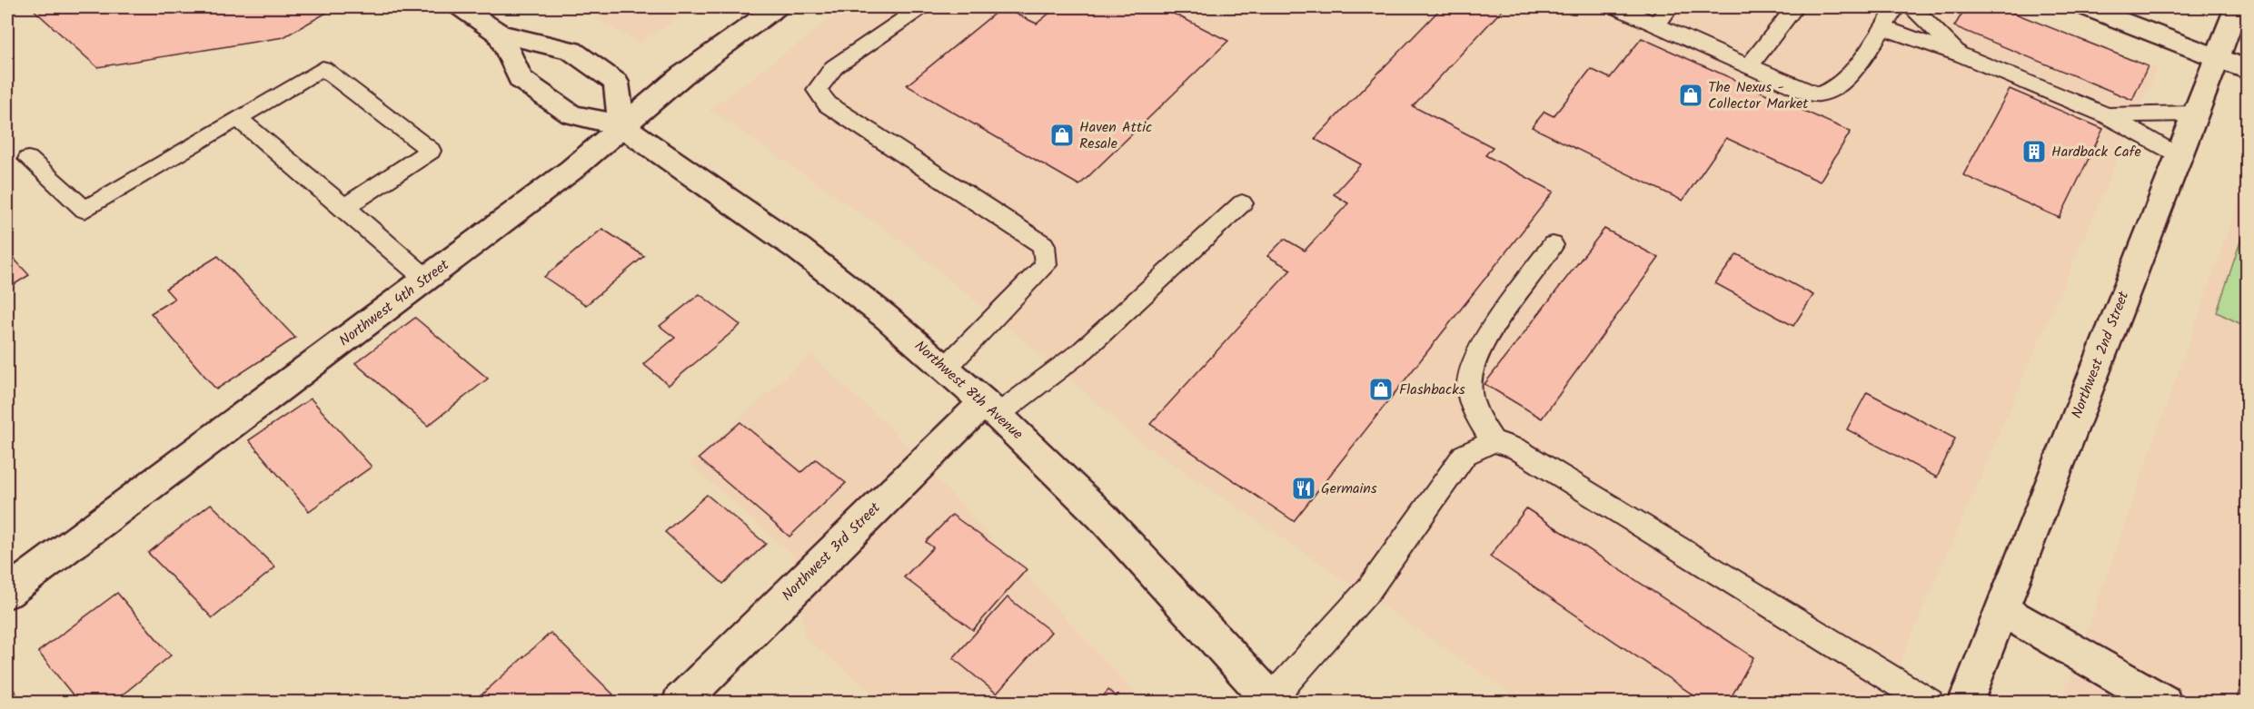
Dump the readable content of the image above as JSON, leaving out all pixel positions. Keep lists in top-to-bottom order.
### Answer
{
  "streets": {
    "street": [
      "Northwest 4th Street",
      "Northwest 2nd Street",
      "Northwest 8th Avenue",
      "Northwest 3rd Street"
    ]
  },
  "crossings": [
    ["Northwest 4th Street", "Northwest 8th Avenue"],
    ["Northwest 8th Avenue", "Northwest 3rd Street"]
  ],
  "places": {
    "shop": ["The Nexus - Collector Market", "Haven Attic Resale", "Flashbacks"],
    "building": ["Hardback Cafe"],
    "restaurant": ["Germains"]
  }
}
